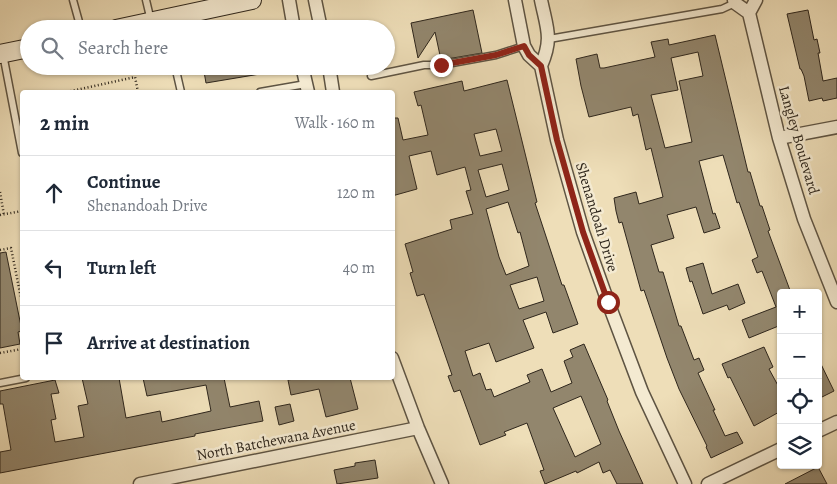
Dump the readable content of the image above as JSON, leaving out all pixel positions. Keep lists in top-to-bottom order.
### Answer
{
  "streets": {
    "street": ["Langley Boulevard", "Shenandoah Drive", "North Batchewana Avenue"]
  },
  "page": {
    "search": "Search here",
    "heading": ["2 min", "Walk · 160 m"],
    "list": [
      ["Continue", "Shenandoah Drive", "120 m"],
      ["Turn left", "40 m"],
      "Arrive at destination"
    ],
    "map_buttons": ["+", "−"]
  }
}
